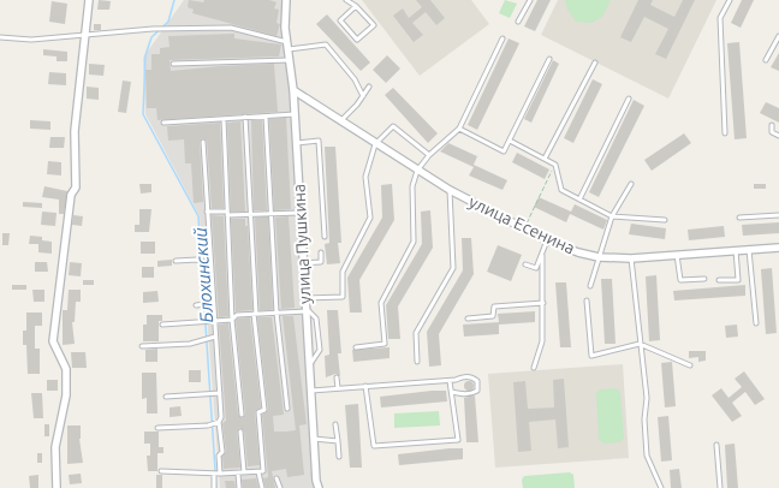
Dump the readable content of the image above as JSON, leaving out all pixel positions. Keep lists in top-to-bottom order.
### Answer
{
  "streets": {
    "street": ["улица Есенина", "улица Пушкина"]
  },
  "crossings": [
    ["улица Есенина", "улица Пушкина"]
  ],
  "water": ["Блохинский"]
}
